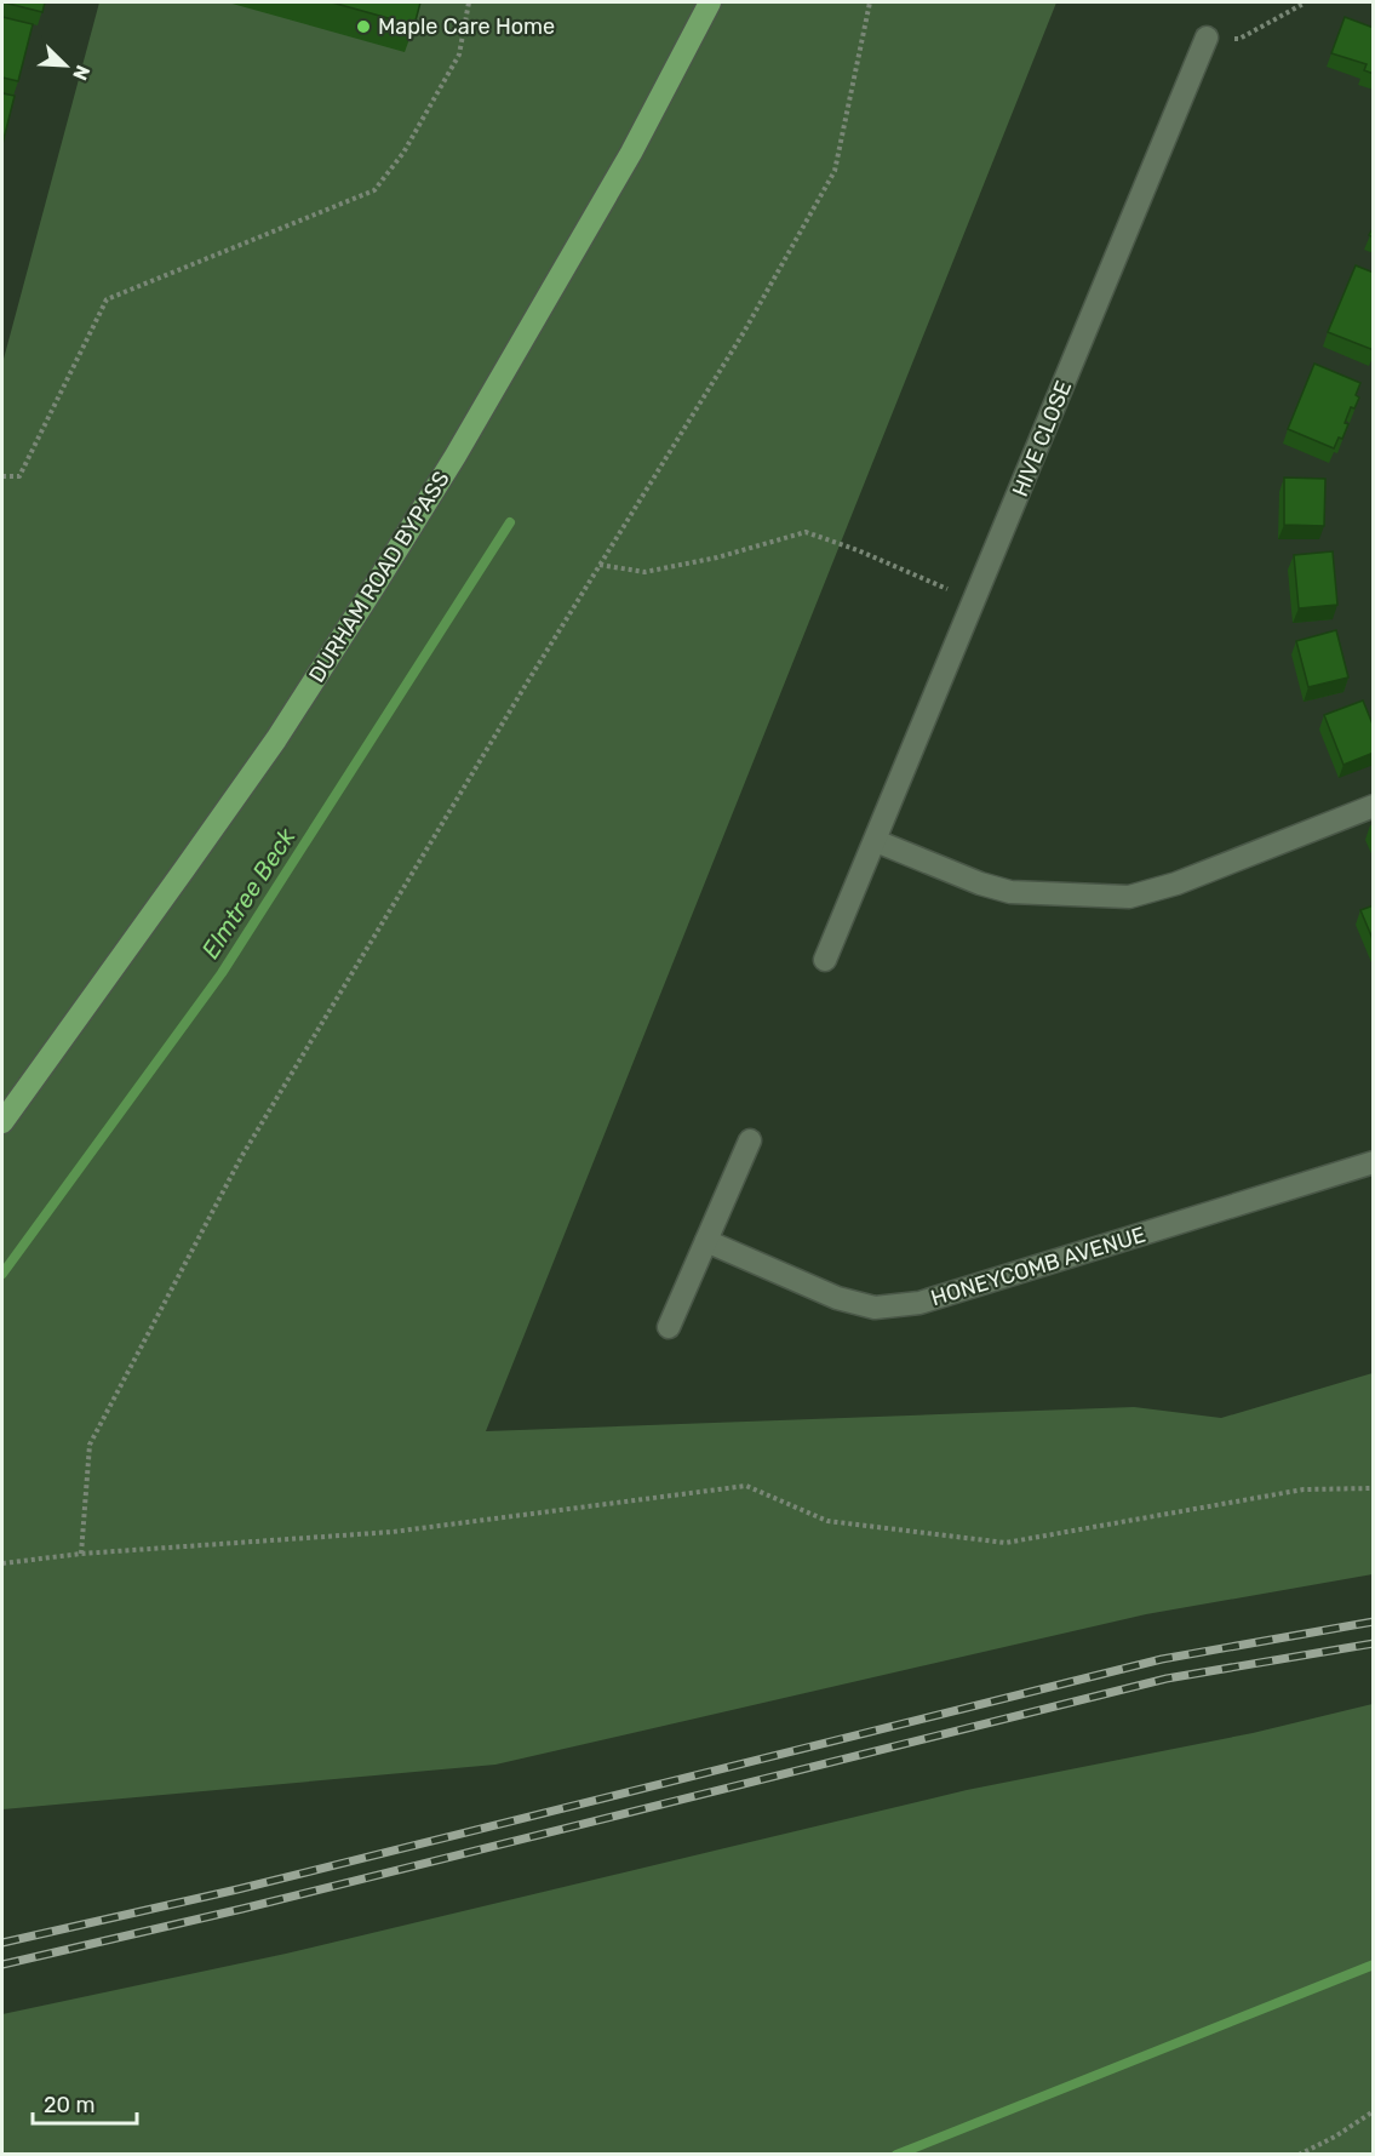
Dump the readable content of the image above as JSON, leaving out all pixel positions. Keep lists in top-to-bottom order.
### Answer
{
  "streets": {
    "main road": ["DURHAM ROAD BYPASS"],
    "street": ["HIVE CLOSE", "HONEYCOMB AVENUE"]
  },
  "water": ["Elmtree Beck"],
  "places": ["Maple Care Home"],
  "scale_bar": "20 m",
  "north": "bottom right"
}
